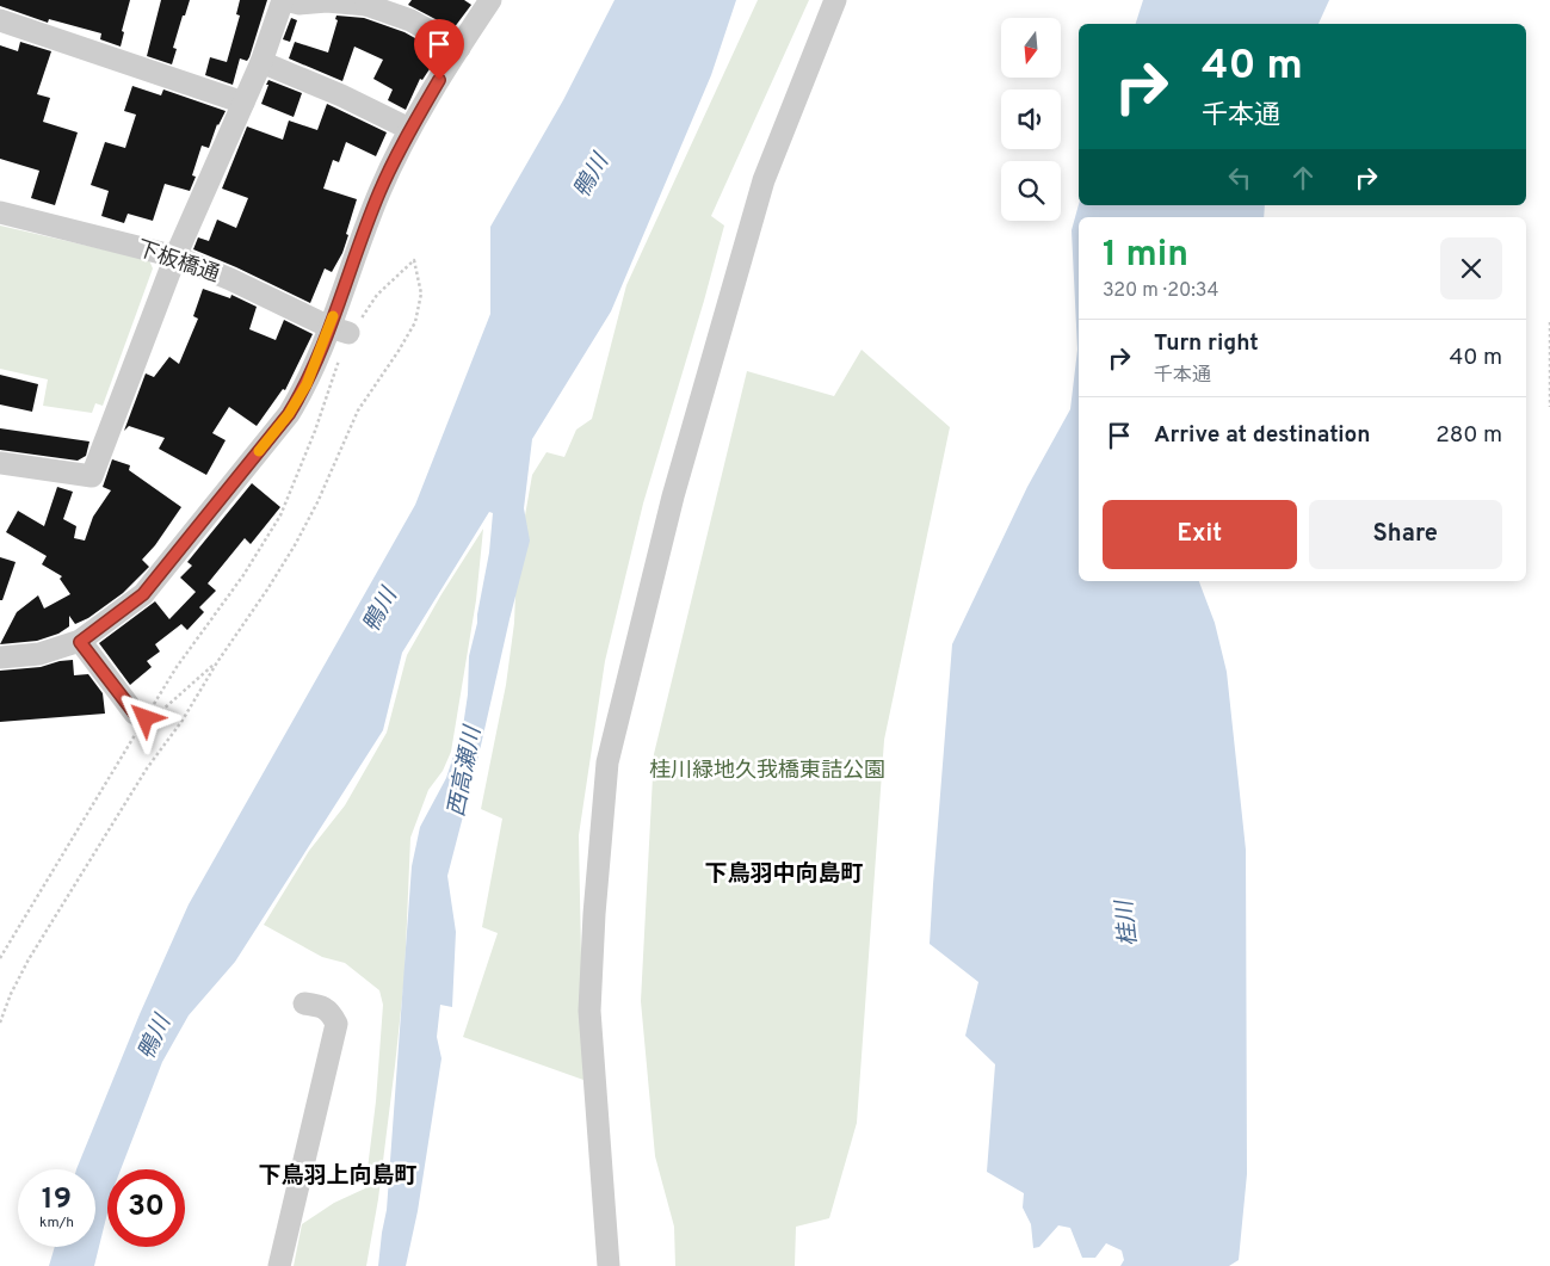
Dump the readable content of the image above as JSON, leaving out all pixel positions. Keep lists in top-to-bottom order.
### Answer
{
  "streets": {
    "street": ["下板橋通"]
  },
  "districts": ["下鳥羽中向島町", "下鳥羽上向島町"],
  "water": ["鴨川", "西高瀬川", "桂川"],
  "parks": ["桂川緑地久我橋東詰公園"],
  "north": "bottom",
  "page": {
    "turn": ["40 m", "千本通"],
    "heading": ["1 min", "320 m · 20:34"],
    "list": [
      {
        "name": "Turn right",
        "note": "千本通",
        "value": "40 m"
      },
      {
        "name": "Arrive at destination",
        "value": "280 m"
      }
    ],
    "buttons": ["Exit", "Share"],
    "speed": "19 km/h",
    "limit": "30"
  }
}
